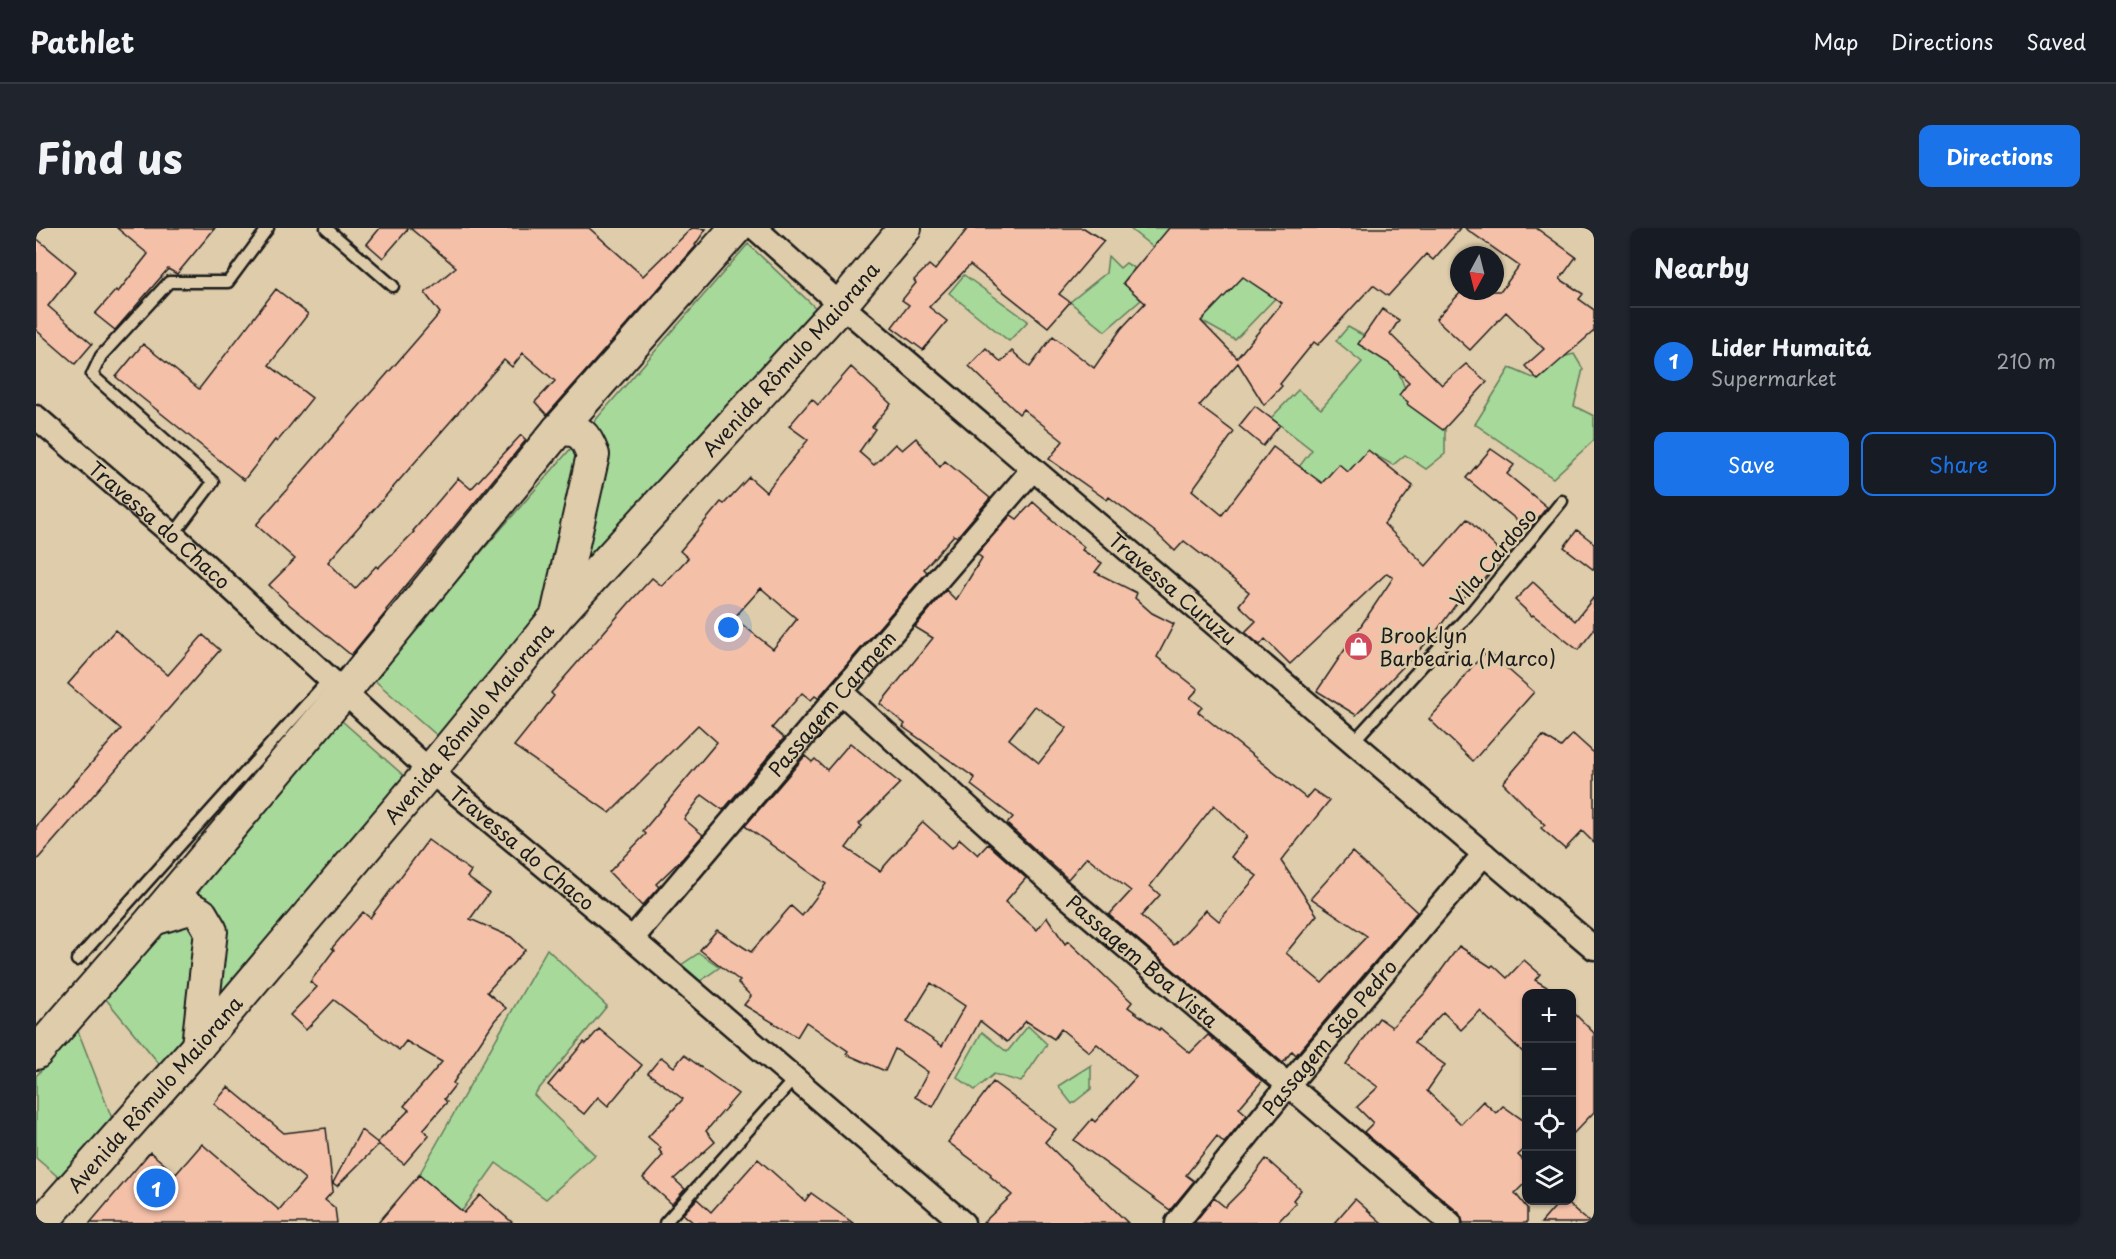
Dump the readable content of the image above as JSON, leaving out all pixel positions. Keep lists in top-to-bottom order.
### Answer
{
  "streets": {
    "street": [
      "Avenida Rômulo Maiorana",
      "Travessa do Chaco",
      "Travessa Curuzu",
      "Passagem Carmem",
      "Passagem Boa Vista",
      "Passagem São Pedro"
    ],
    "lane": ["Vila Cardoso"]
  },
  "crossings": [
    ["Avenida Rômulo Maiorana", "Travessa do Chaco"],
    ["Avenida Rômulo Maiorana", "Travessa Curuzu"],
    ["Travessa do Chaco", "Passagem Carmem"],
    ["Vila Cardoso", "Travessa Curuzu"],
    ["Travessa Curuzu", "Passagem Carmem"],
    ["Travessa Curuzu", "Passagem São Pedro"],
    ["Passagem Carmem", "Passagem Boa Vista"],
    ["Passagem Boa Vista", "Passagem São Pedro"]
  ],
  "places": {
    "shop": ["Brooklyn Barbearia (Marco)"]
  },
  "north": "bottom",
  "page": {
    "header": "Pathlet",
    "nav": ["Map", "Directions", "Saved"],
    "title": "Find us",
    "buttons": [
      "Directions",
      ["Save", "Share"]
    ],
    "heading": "Nearby",
    "list": [
      {
        "mark": "1",
        "name": "Lider Humaitá",
        "note": "Supermarket",
        "value": "210 m"
      }
    ],
    "map_buttons": ["+", "−"],
    "pins": "1"
  }
}
